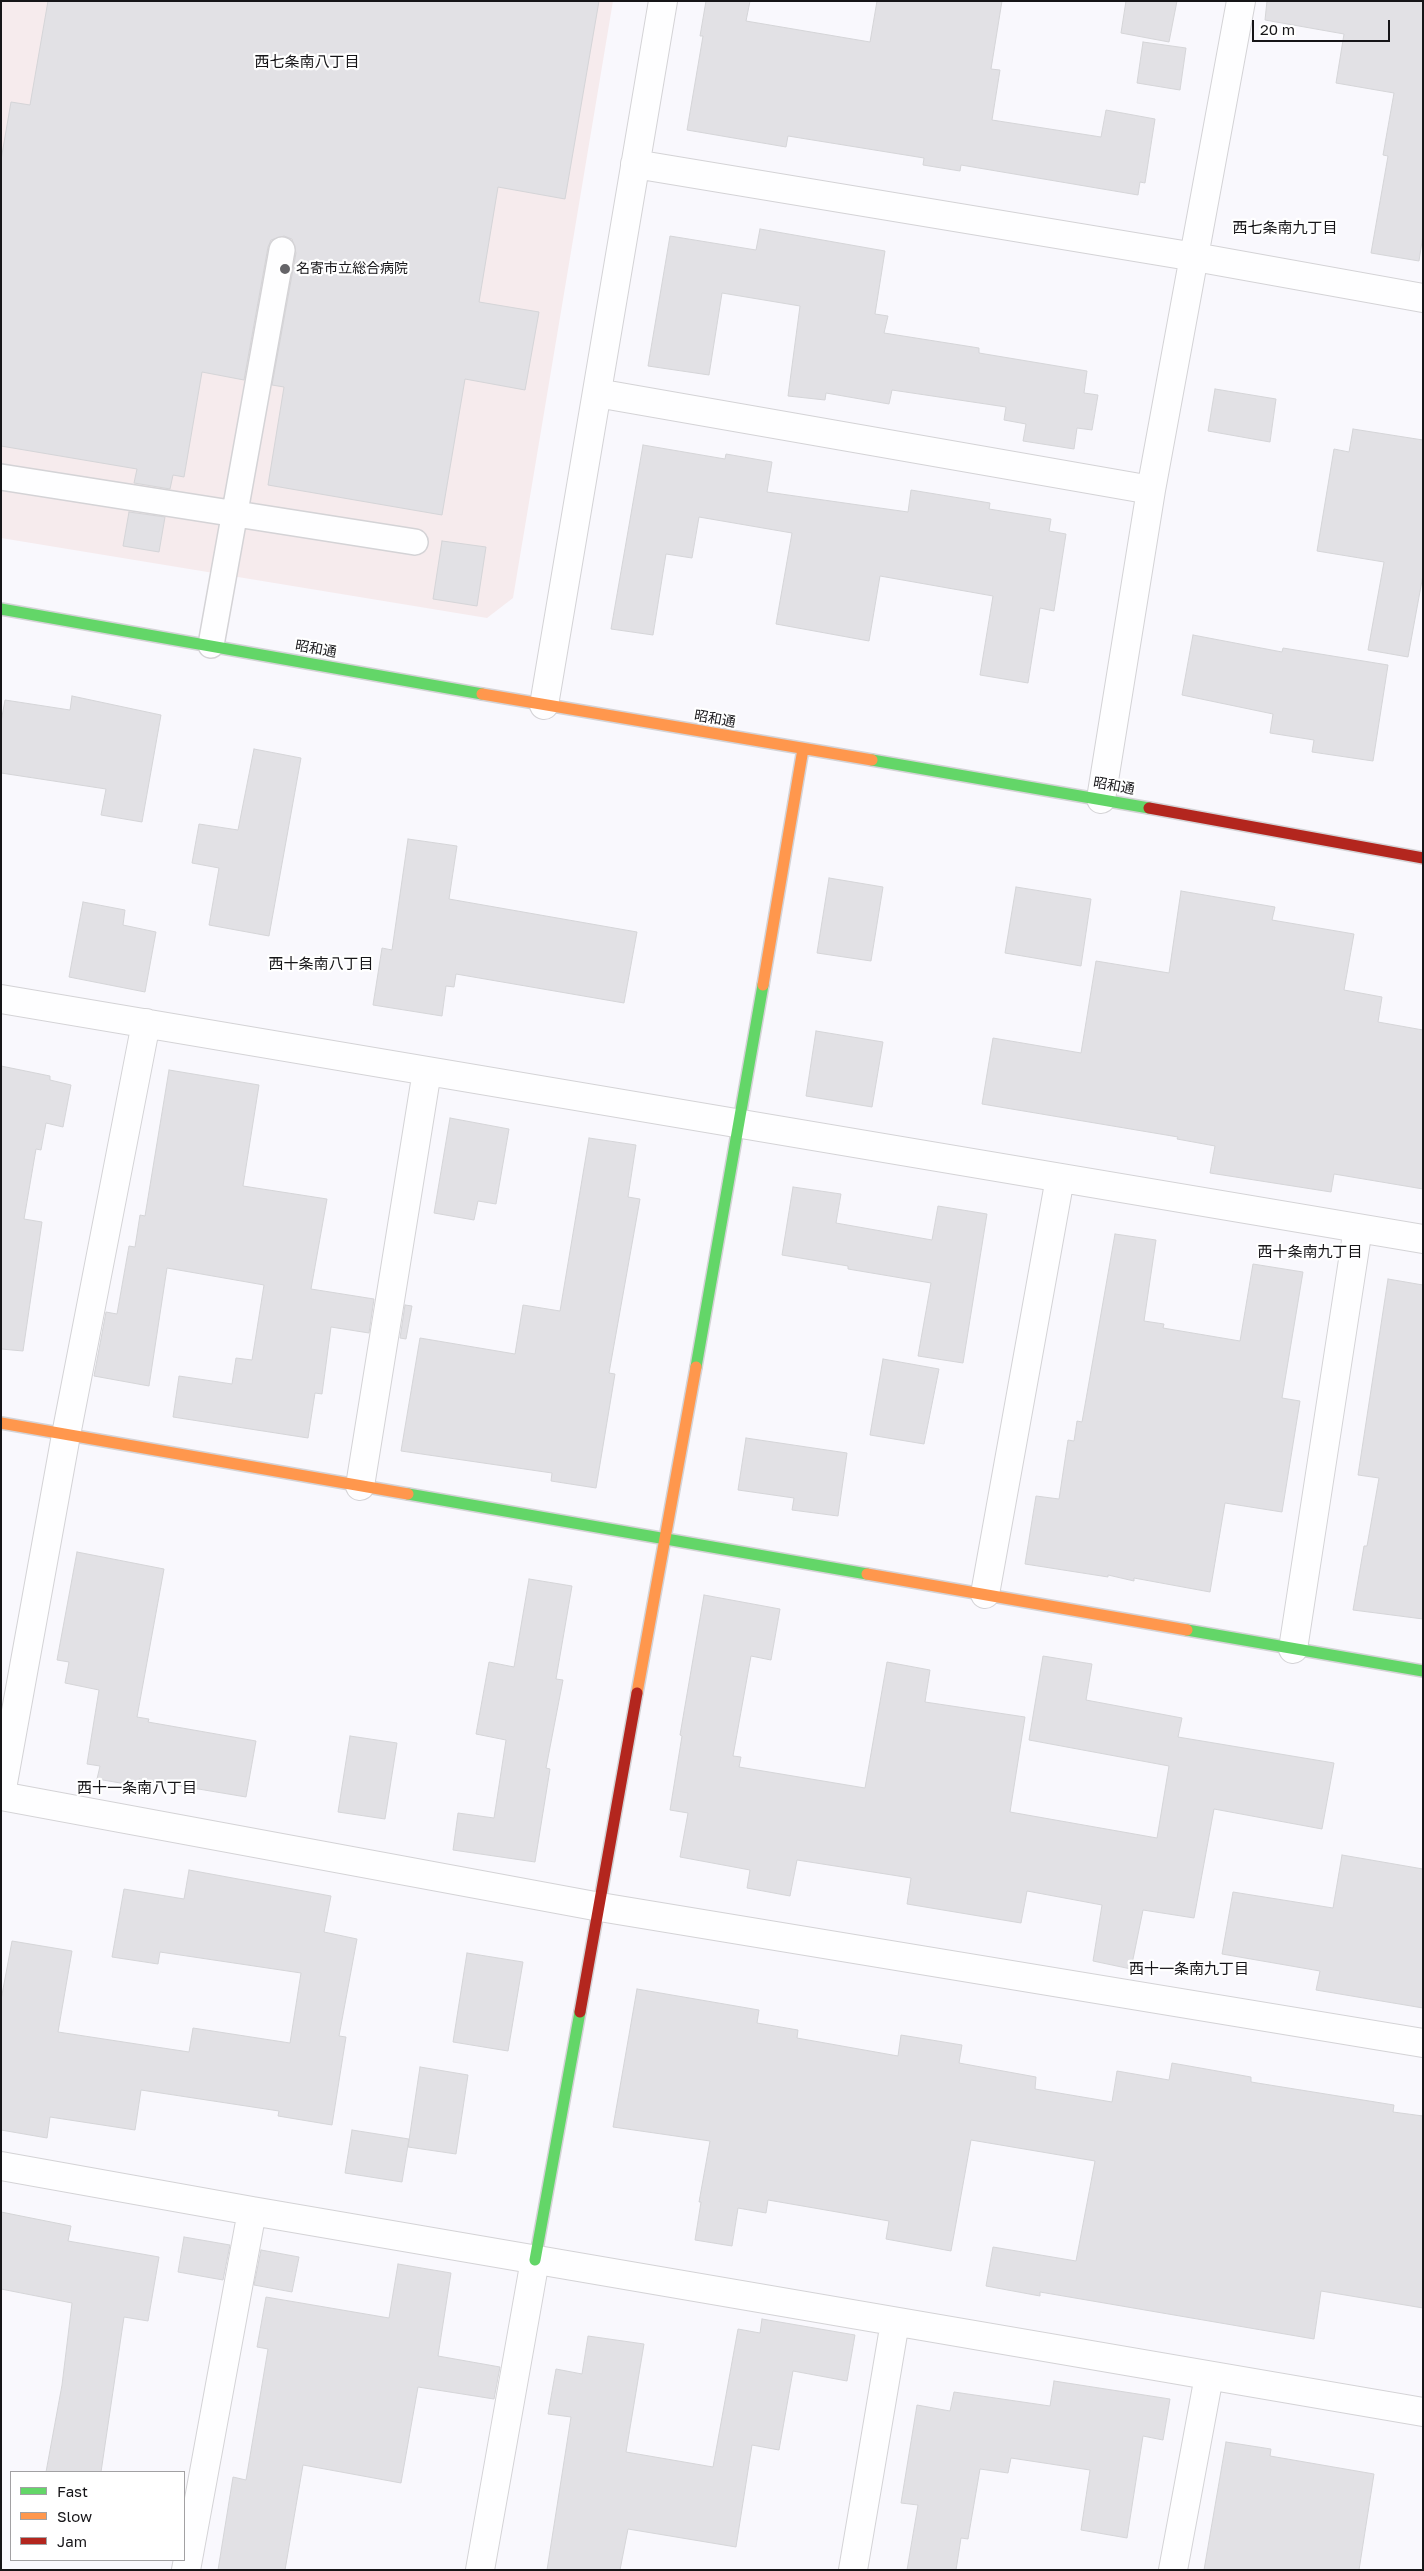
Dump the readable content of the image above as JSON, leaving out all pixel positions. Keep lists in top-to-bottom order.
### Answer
{
  "streets": {
    "street": ["昭和通"]
  },
  "districts": [
    "西七条南八丁目",
    "西七条南九丁目",
    "西十条南八丁目",
    "西十条南九丁目",
    "西十一条南八丁目",
    "西十一条南九丁目"
  ],
  "places": ["名寄市立総合病院"],
  "legend": ["Fast", "Slow", "Jam"],
  "scale_bar": "20 m"
}
